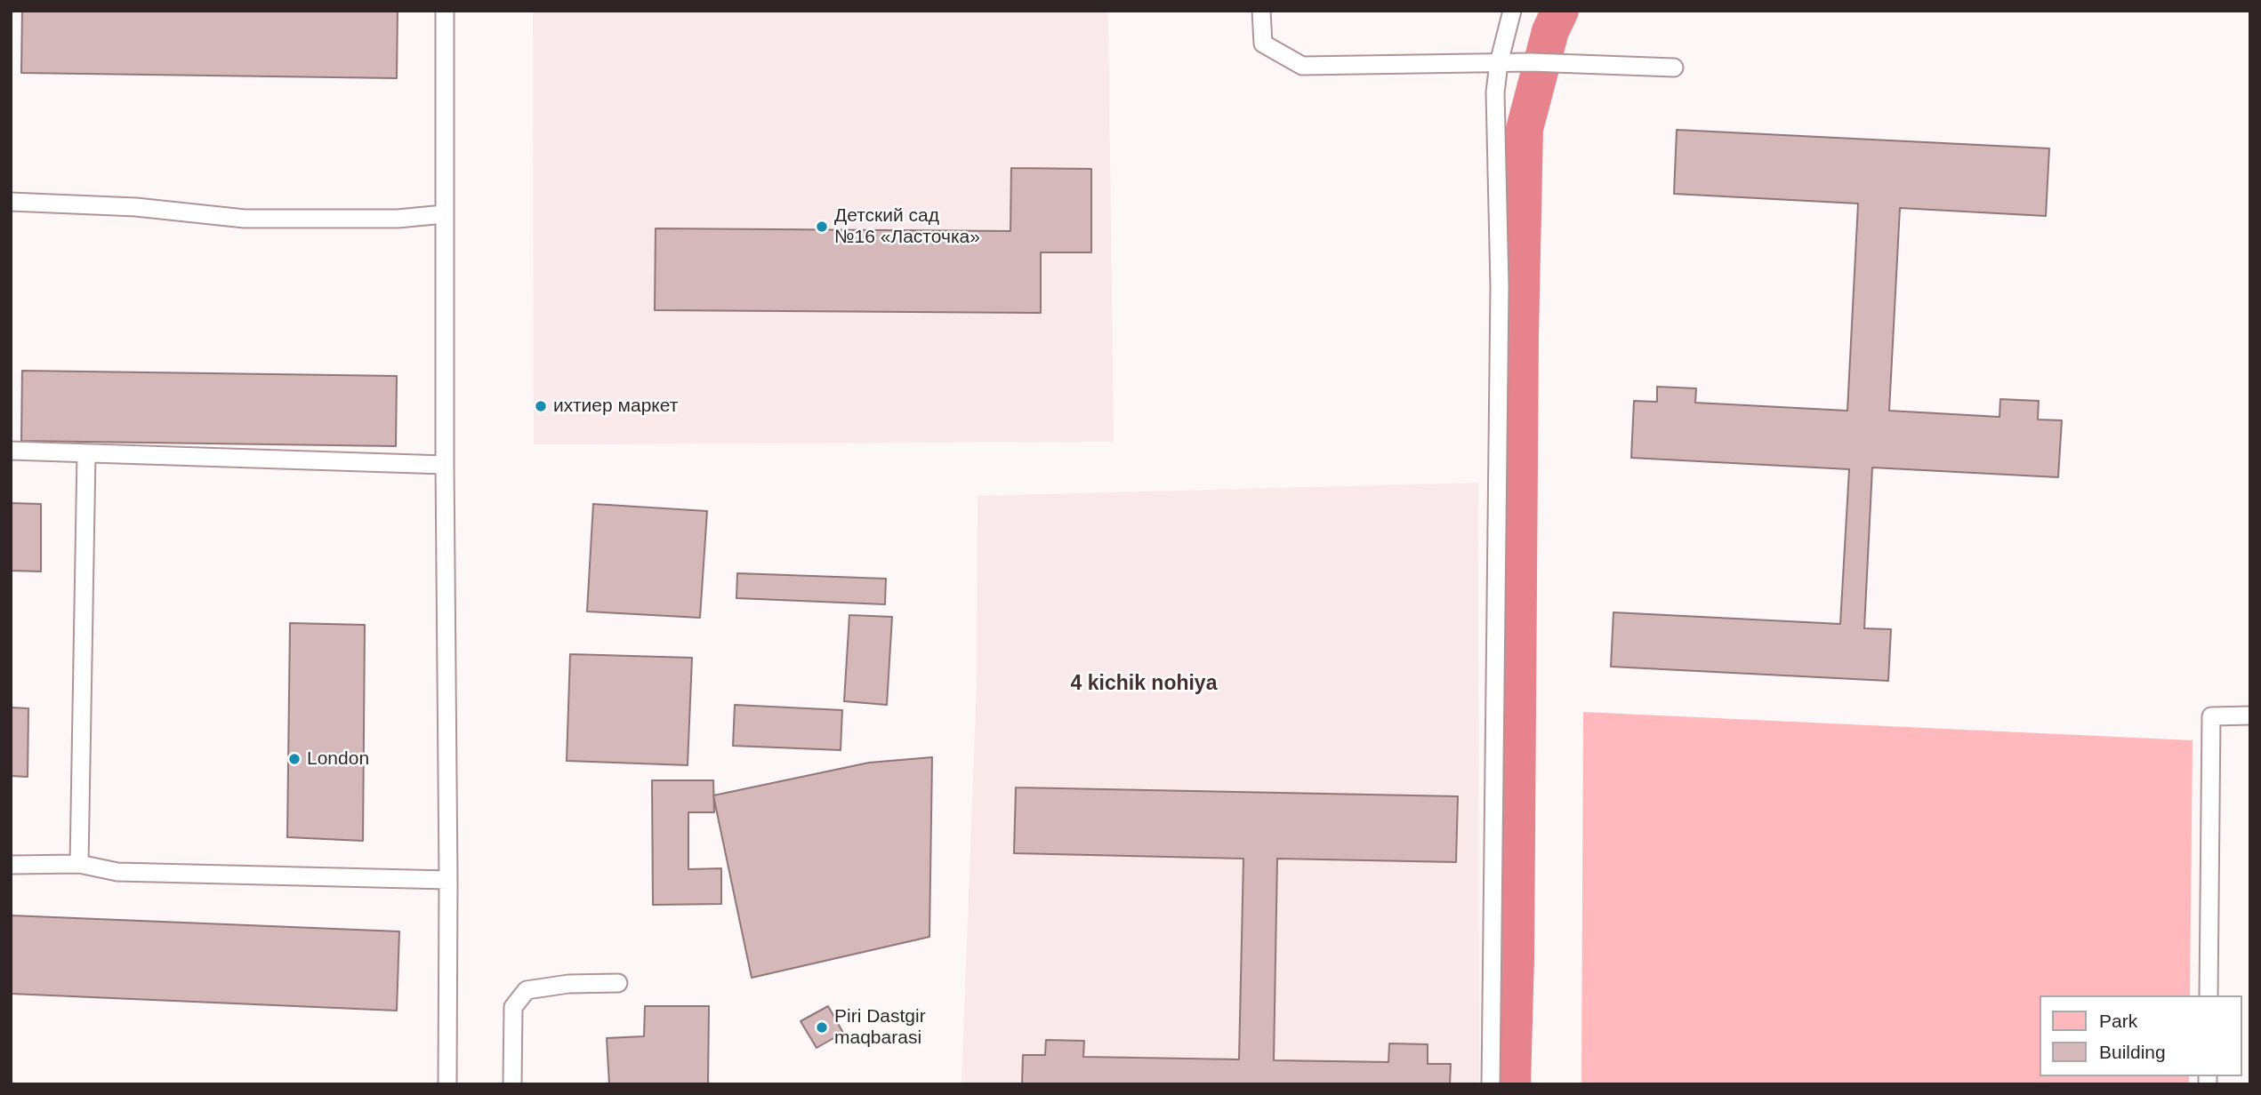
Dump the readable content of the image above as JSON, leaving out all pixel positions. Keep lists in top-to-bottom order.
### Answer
{
  "districts": ["4 kichik nohiya"],
  "places": [
    "Детский сад №16 «Ласточка»",
    "ихтиер маркет",
    "London",
    "Piri Dastgir maqbarasi"
  ],
  "legend": ["Park", "Building"]
}
